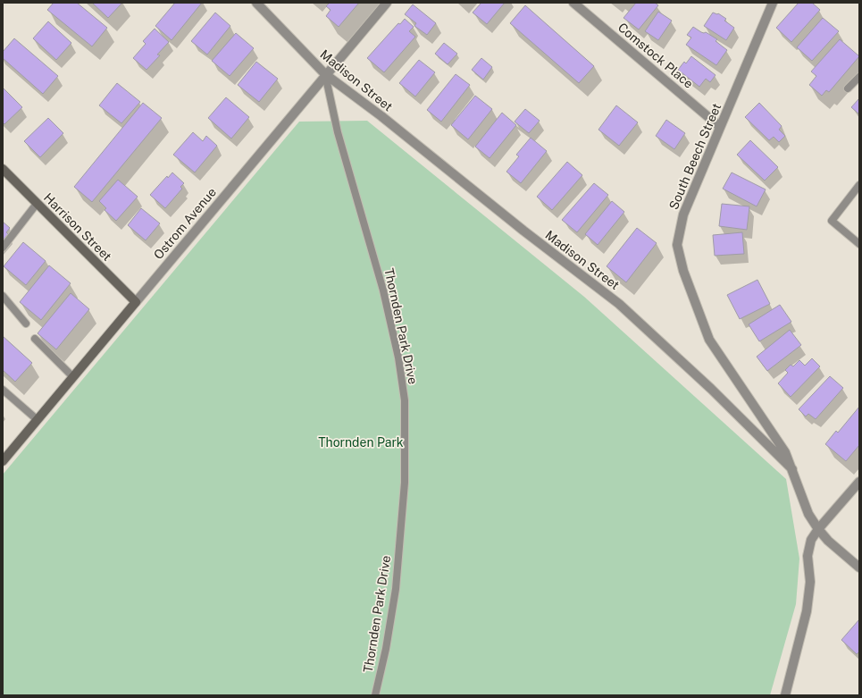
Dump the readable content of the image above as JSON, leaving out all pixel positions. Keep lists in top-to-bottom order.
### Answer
{
  "streets": {
    "street": [
      "Comstock Place",
      "Madison Street",
      "South Beech Street",
      "Ostrom Avenue",
      "Harrison Street"
    ],
    "lane": ["Thornden Park Drive"]
  },
  "crossings": [
    ["Comstock Place", "South Beech Street"],
    ["Madison Street", "South Beech Street"],
    ["Madison Street", "Ostrom Avenue"],
    ["Madison Street", "Thornden Park Drive"],
    ["Ostrom Avenue", "Harrison Street"],
    ["Ostrom Avenue", "Thornden Park Drive"]
  ],
  "parks": ["Thornden Park"]
}
